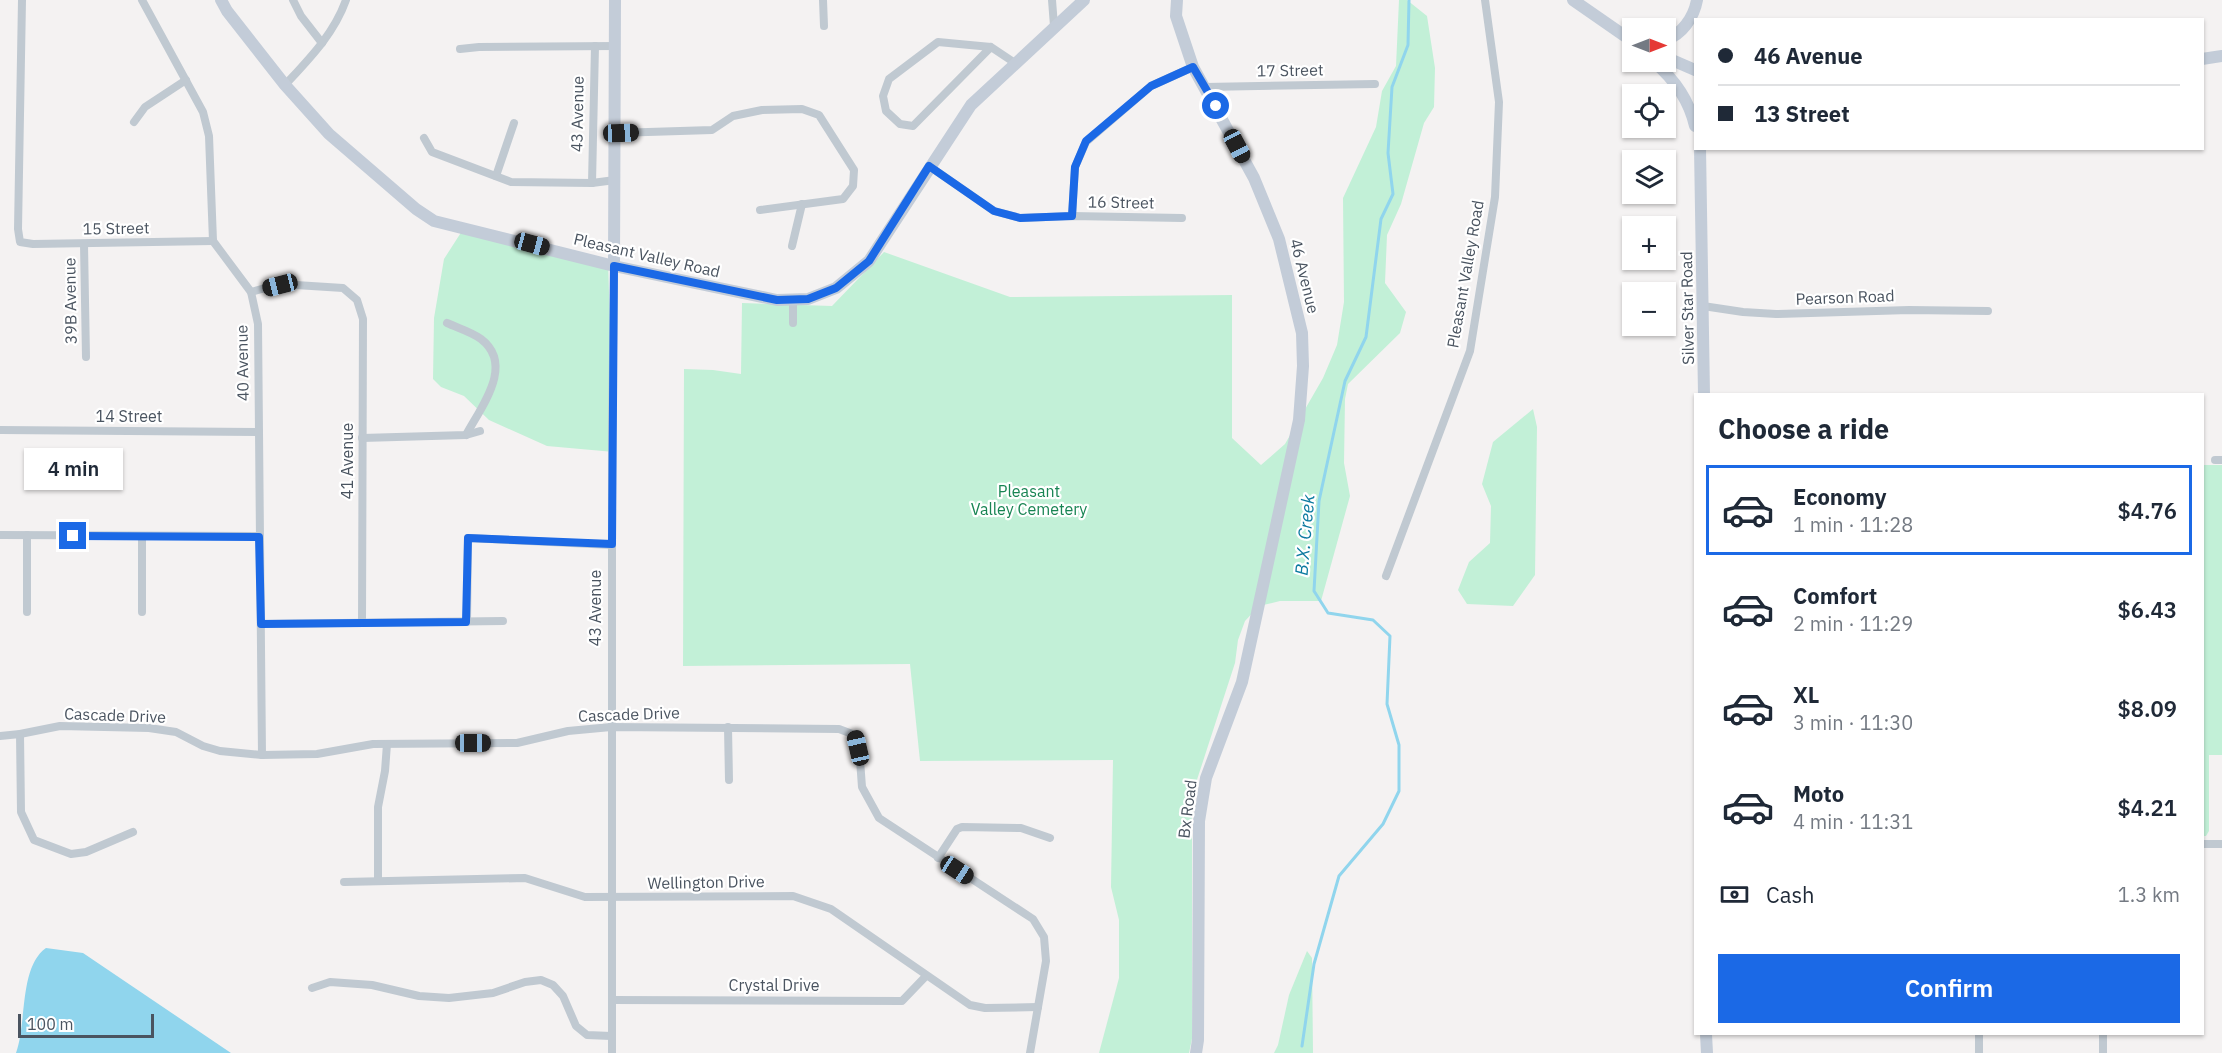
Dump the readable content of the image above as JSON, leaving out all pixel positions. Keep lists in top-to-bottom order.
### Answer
{
  "streets": {
    "street": [
      "17 Street",
      "43 Avenue",
      "16 Street",
      "15 Street",
      "Pleasant Valley Road",
      "46 Avenue",
      "Pearson Road",
      "39B Avenue",
      "Silver Star Road",
      "40 Avenue",
      "14 Street",
      "41 Avenue",
      "Cascade Drive",
      "Bx Road",
      "Wellington Drive",
      "Crystal Drive"
    ]
  },
  "crossings": [
    ["17 Street", "46 Avenue"],
    ["43 Avenue", "Pleasant Valley Road"],
    ["43 Avenue", "Cascade Drive"],
    ["43 Avenue", "Wellington Drive"],
    ["43 Avenue", "Crystal Drive"],
    ["16 Street", "Pleasant Valley Road"],
    ["15 Street", "39B Avenue"],
    ["15 Street", "40 Avenue"],
    ["46 Avenue", "Bx Road"],
    ["Pearson Road", "Silver Star Road"],
    ["40 Avenue", "14 Street"],
    ["40 Avenue", "41 Avenue"],
    ["40 Avenue", "Cascade Drive"],
    ["Cascade Drive", "Wellington Drive"],
    ["Wellington Drive", "Crystal Drive"]
  ],
  "water": ["B.X. Creek"],
  "parks": ["Pleasant Valley Cemetery"],
  "scale_bar": "100 m",
  "north": "right",
  "page": {
    "map_buttons": ["+", "−"],
    "banner": ["46 Avenue", "13 Street"],
    "heading": "Choose a ride",
    "bubble": "4 min",
    "list": [
      {
        "name": "Economy",
        "note": "1 min · 11:28",
        "value": "$4.76"
      },
      {
        "name": "Comfort",
        "note": "2 min · 11:29",
        "value": "$6.43"
      },
      {
        "name": "XL",
        "note": "3 min · 11:30",
        "value": "$8.09"
      },
      {
        "name": "Moto",
        "note": "4 min · 11:31",
        "value": "$4.21"
      }
    ],
    "pay": ["Cash", "1.3 km"],
    "buttons": "Confirm",
    "scale": "100 m"
  }
}
